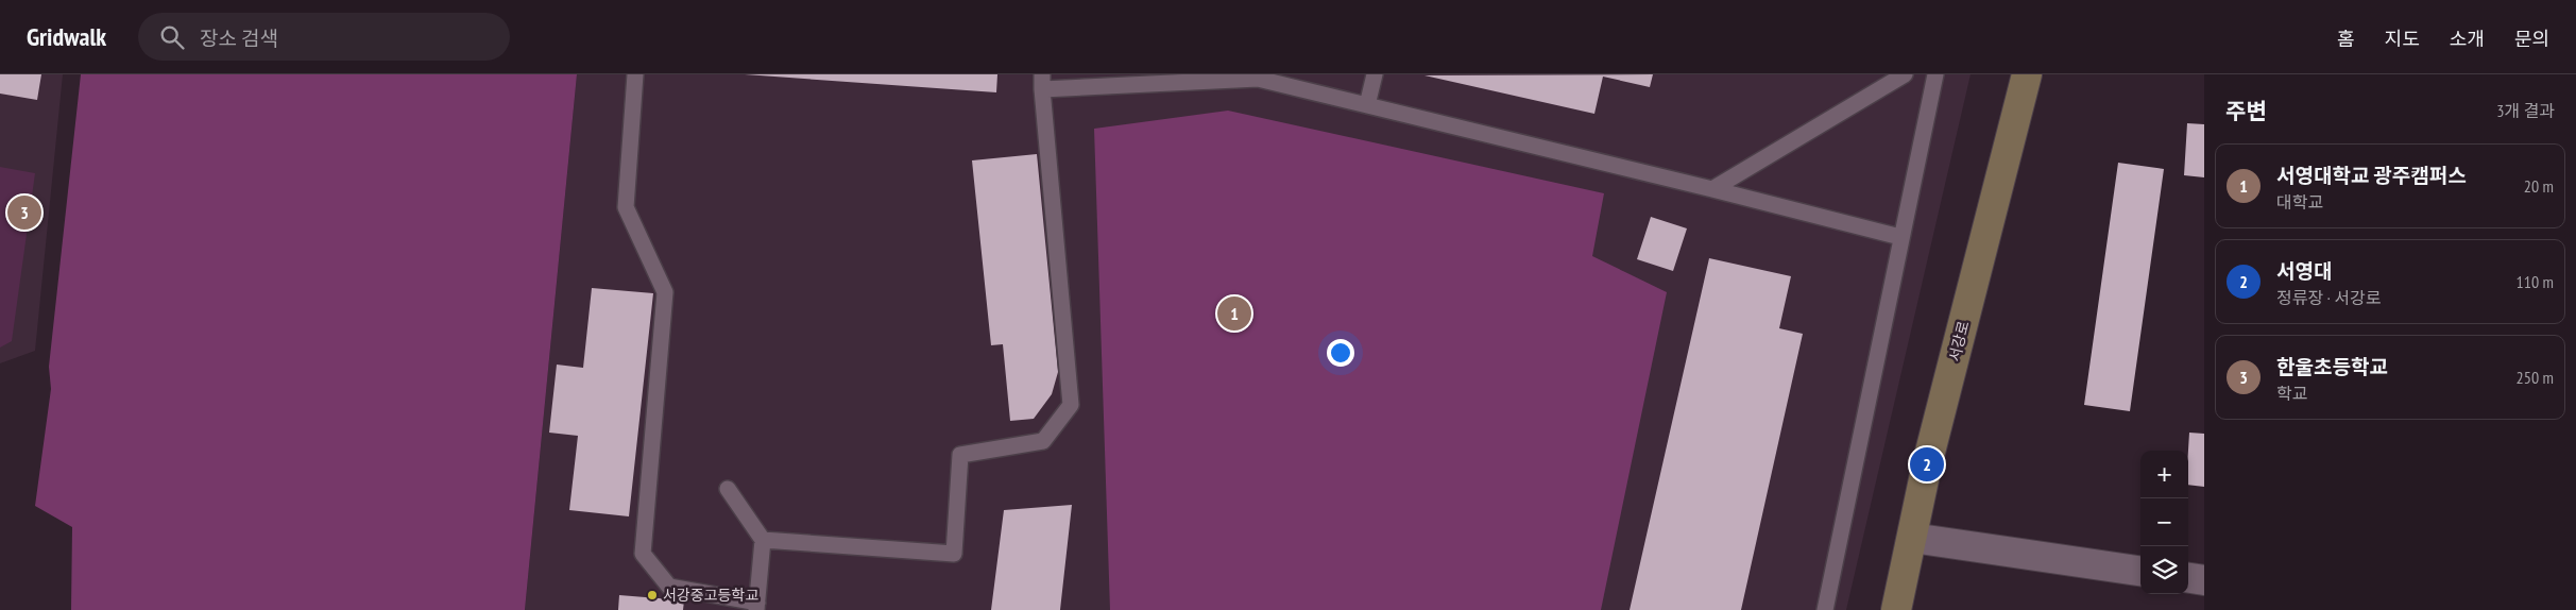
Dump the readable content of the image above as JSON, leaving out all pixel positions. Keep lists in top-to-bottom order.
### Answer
{
  "streets": {
    "main road": ["서강로"]
  },
  "places": ["서강중고등학교"],
  "page": {
    "header": "Gridwalk",
    "search": "장소 검색",
    "nav": [
      "홈",
      "지도",
      "소개",
      "문의"
    ],
    "heading": ["주변", "3개 결과"],
    "list": [
      {
        "mark": "1",
        "name": "서영대학교 광주캠퍼스",
        "note": "대학교",
        "value": "20 m"
      },
      {
        "mark": "2",
        "name": "서영대",
        "note": "정류장 · 서강로",
        "value": "110 m"
      },
      {
        "mark": "3",
        "name": "한울초등학교",
        "note": "학교",
        "value": "250 m"
      }
    ],
    "pins": ["3", "1", "2"],
    "map_buttons": ["+", "−"]
  }
}
